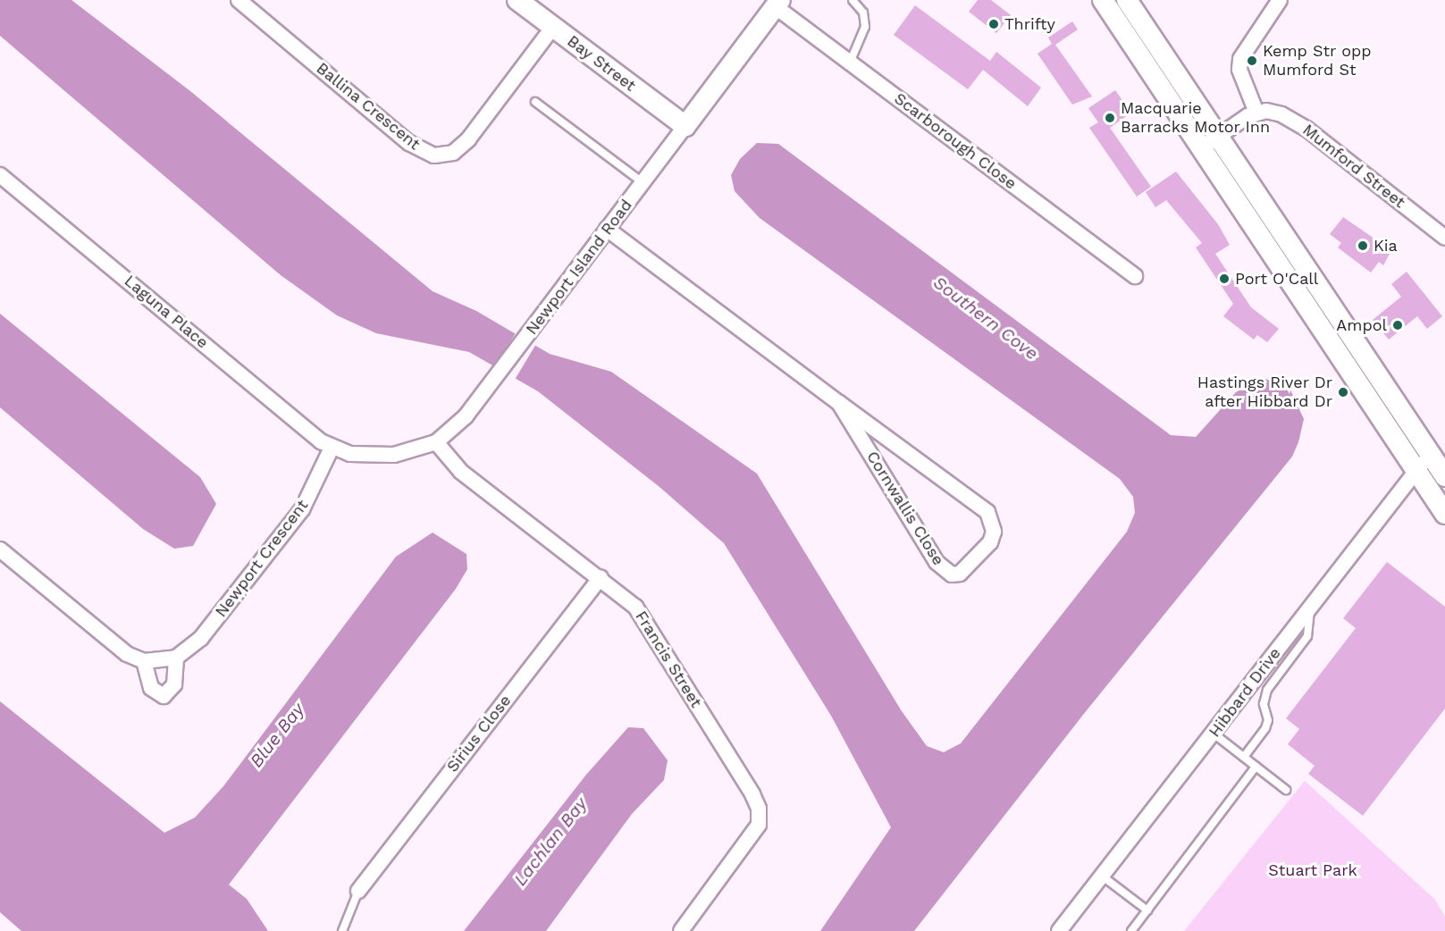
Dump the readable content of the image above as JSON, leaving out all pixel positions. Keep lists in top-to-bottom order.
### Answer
{
  "streets": {
    "main road": ["Bay Street", "Newport Island Road"],
    "street": [
      "Ballina Crescent",
      "Scarborough Close",
      "Mumford Street",
      "Laguna Place",
      "Cornwallis Close",
      "Newport Crescent",
      "Francis Street",
      "Hibbard Drive",
      "Sirius Close"
    ]
  },
  "crossings": [
    ["Bay Street", "Ballina Crescent"],
    ["Bay Street", "Newport Island Road"],
    ["Scarborough Close", "Newport Island Road"],
    ["Newport Island Road", "Laguna Place"],
    ["Newport Island Road", "Cornwallis Close"],
    ["Newport Island Road", "Newport Crescent"],
    ["Newport Island Road", "Francis Street"],
    ["Laguna Place", "Newport Crescent"],
    ["Francis Street", "Sirius Close"]
  ],
  "water": ["Southern Cove", "Blue Bay", "Lachlan Bay"],
  "parks": ["Stuart Park"],
  "places": [
    "Thrifty",
    "Kemp Str opp Mumford St",
    "Macquarie Barracks Motor Inn",
    "Kia",
    "Port O'Call",
    "Ampol",
    "Hastings River Dr after Hibbard Dr"
  ]
}
